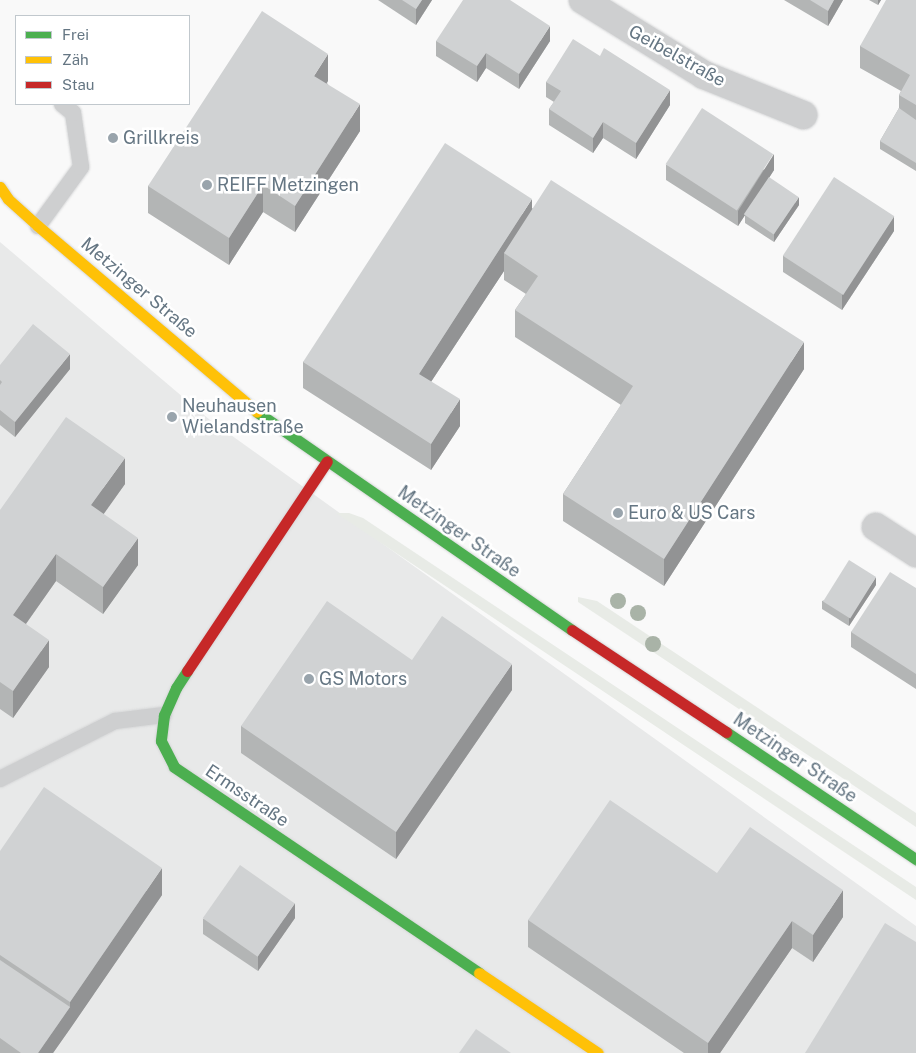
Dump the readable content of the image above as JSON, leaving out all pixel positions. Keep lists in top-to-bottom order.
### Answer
{
  "streets": {
    "street": ["Geibelstraße", "Metzinger Straße", "Ermsstraße"]
  },
  "crossings": [
    ["Metzinger Straße", "Ermsstraße"]
  ],
  "places": [
    "Grillkreis",
    "REIFF Metzingen",
    "Neuhausen Wielandstraße",
    "Euro & US Cars",
    "GS Motors"
  ],
  "legend": ["Frei", "Zäh", "Stau"]
}
